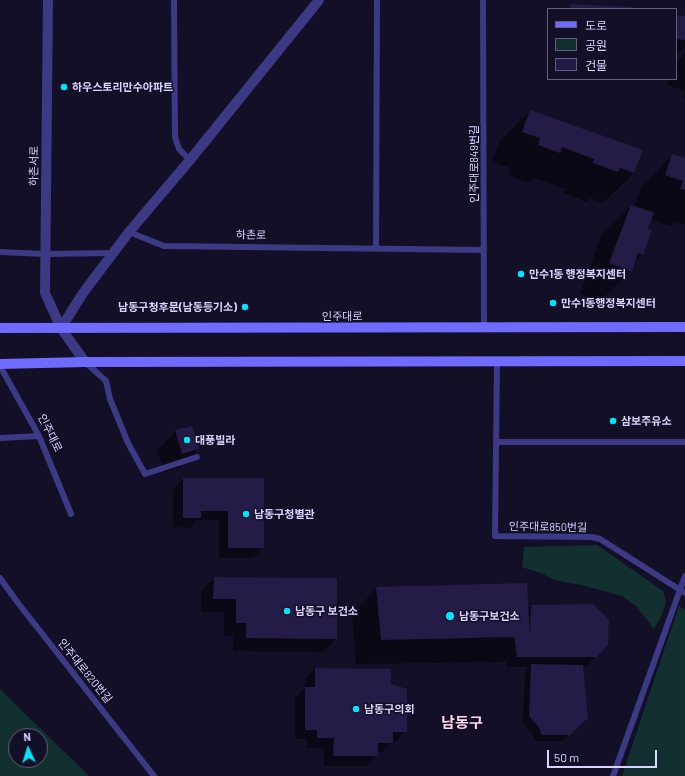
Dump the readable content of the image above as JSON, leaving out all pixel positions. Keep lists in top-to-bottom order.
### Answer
{
  "streets": {
    "main road": ["인주대로"],
    "street": ["하촌서로"],
    "lane": [
      "인주대로849번길",
      "하촌로",
      "인주대로850번길",
      "인주대로820번길"
    ]
  },
  "crossings": [
    ["인주대로849번길", "하촌로"],
    ["인주대로849번길", "인주대로"],
    ["하촌서로", "인주대로"],
    ["인주대로", "인주대로850번길"]
  ],
  "districts": ["남동구"],
  "places": [
    "하우스토리만수아파트",
    "만수1동 행정복지센터",
    "만수1동행정복지센터",
    "남동구청후문(남동등기소)",
    "삼보주유소",
    "대풍빌라",
    "남동구청별관",
    "남동구 보건소",
    "남동구보건소",
    "남동구의회"
  ],
  "legend": ["도로", "공원", "건물"],
  "scale_bar": "50 m",
  "north": "top"
}
